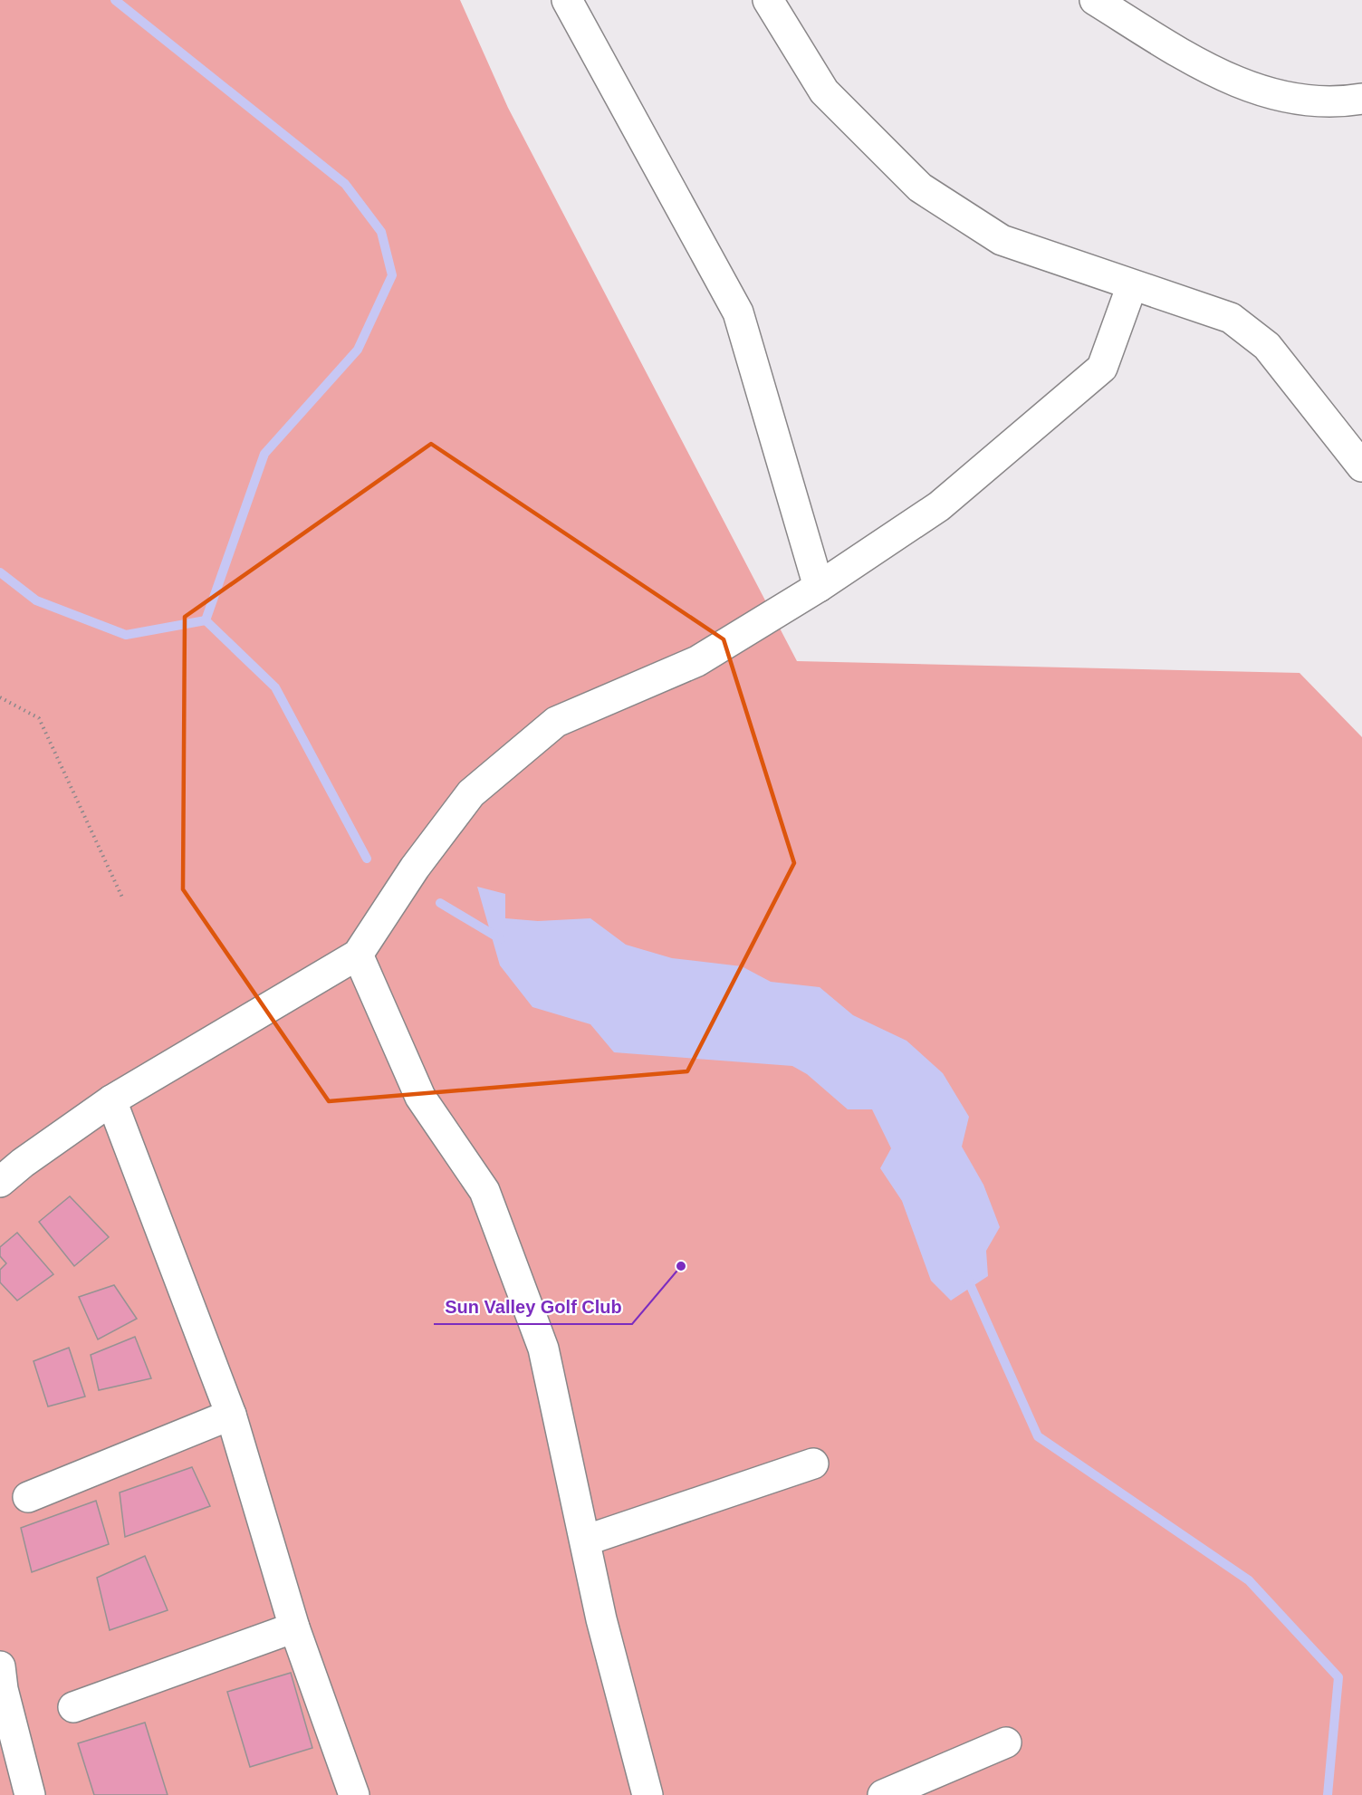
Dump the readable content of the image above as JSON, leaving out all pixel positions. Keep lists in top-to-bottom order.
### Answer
{
  "places": ["Sun Valley Golf Club"]
}
